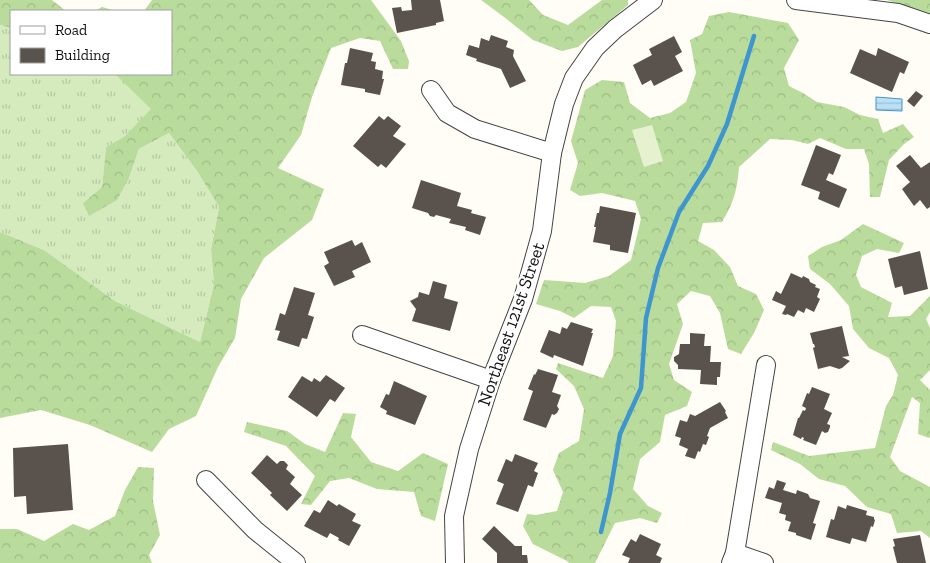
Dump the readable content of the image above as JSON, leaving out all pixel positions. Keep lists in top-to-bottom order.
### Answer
{
  "streets": {
    "street": ["Northeast 121st Street"]
  },
  "legend": ["Road", "Building"]
}
